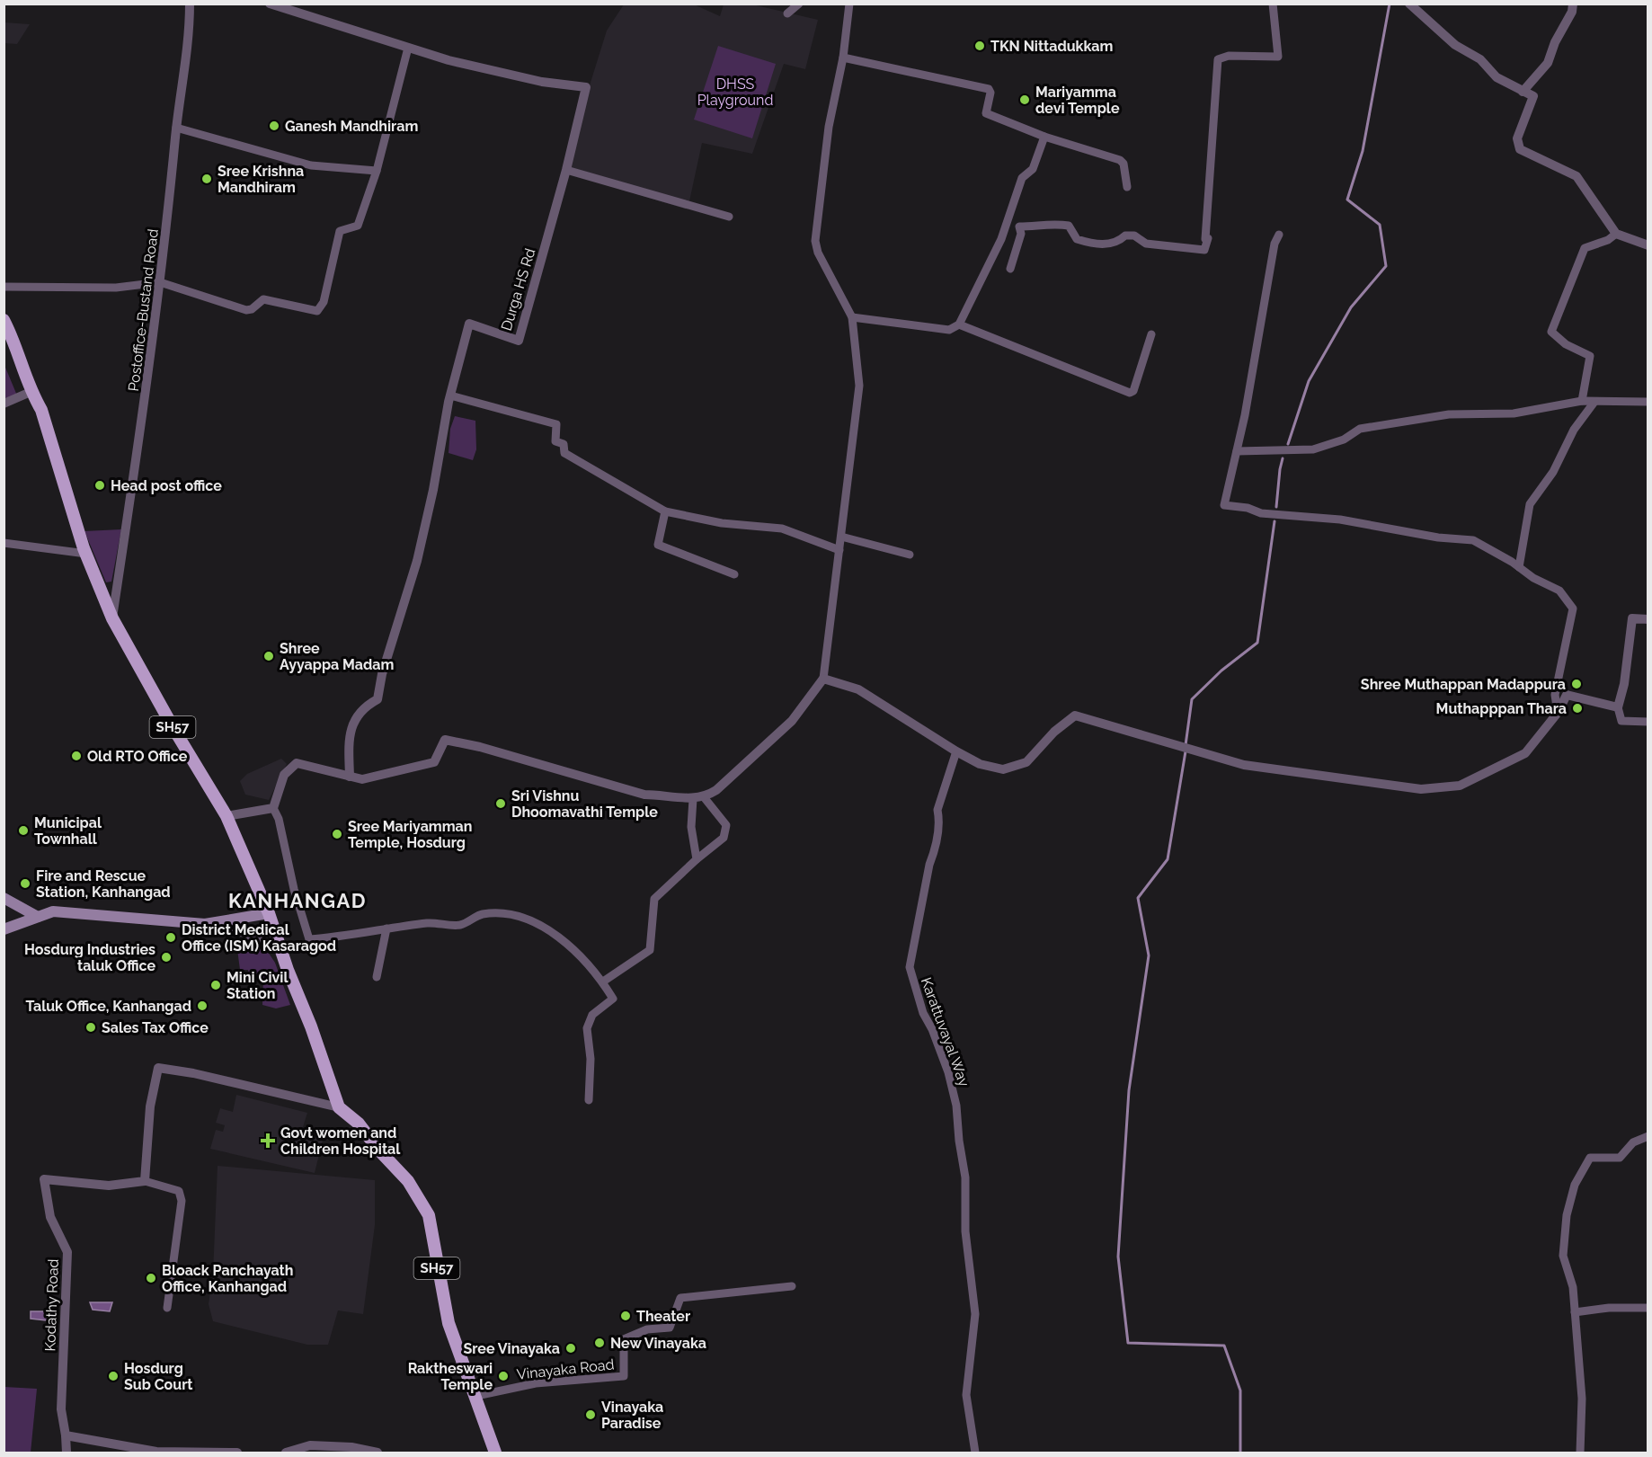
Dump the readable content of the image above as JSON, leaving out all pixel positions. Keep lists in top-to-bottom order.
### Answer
{
  "streets": {
    "main road": ["SH57"],
    "street": [
      "Durga HS Rd",
      "Postoffice-Bustand Road",
      "Karattuvayal Way",
      "Kodathy Road",
      "Vinayaka Road"
    ]
  },
  "crossings": [
    ["Postoffice-Bustand Road", "SH57"],
    ["SH57", "Vinayaka Road"]
  ],
  "districts": ["KANHANGAD"],
  "parks": ["DHSS Playground"],
  "places": {
    "other": [
      "TKN Nittadukkam",
      "Mariyamma devi Temple",
      "Ganesh Mandhiram",
      "Sree Krishna Mandhiram",
      "Head post office",
      "Shree Ayyappa Madam",
      "Shree Muthappan Madappura",
      "Muthapppan Thara",
      "Old RTO Office",
      "Sri Vishnu Dhoomavathi Temple",
      "Municipal Townhall",
      "Sree Mariyamman Temple, Hosdurg",
      "Fire and Rescue Station, Kanhangad",
      "District Medical Office (ISM) Kasaragod",
      "Hosdurg Industries taluk Office",
      "Mini Civil Station",
      "Taluk Office, Kanhangad",
      "Sales Tax Office",
      "Bloack Panchayath Office, Kanhangad",
      "Theater",
      "New Vinayaka",
      "Sree Vinayaka",
      "Hosdurg Sub Court",
      "Raktheswari Temple",
      "Vinayaka Paradise"
    ],
    "health": ["Govt women and Children Hospital"]
  }
}
